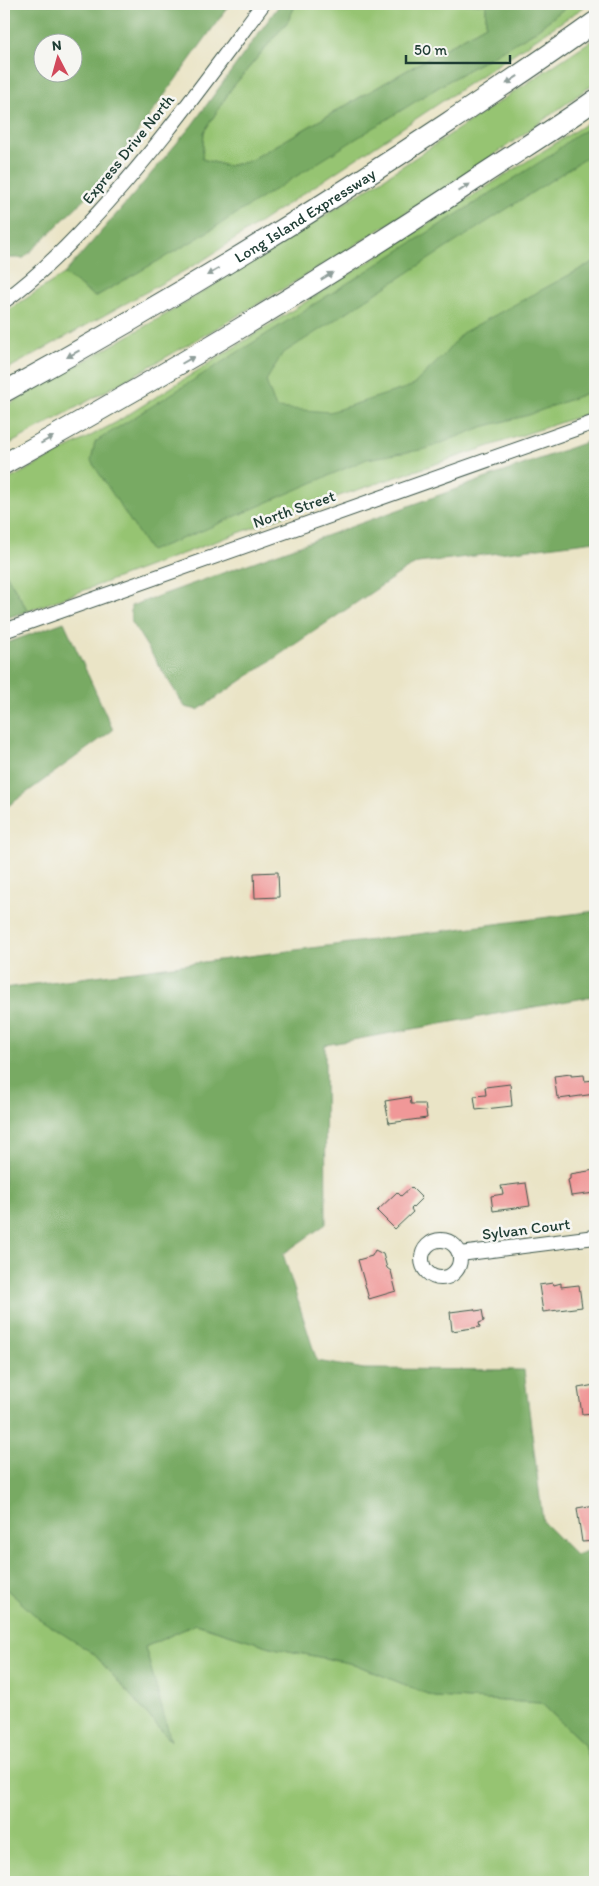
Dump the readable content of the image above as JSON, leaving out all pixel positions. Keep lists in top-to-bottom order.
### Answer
{
  "streets": {
    "highway": ["Long Island Expressway"],
    "street": ["Express Drive North", "North Street", "Sylvan Court"]
  },
  "scale_bar": "50 m",
  "north": "top"
}
